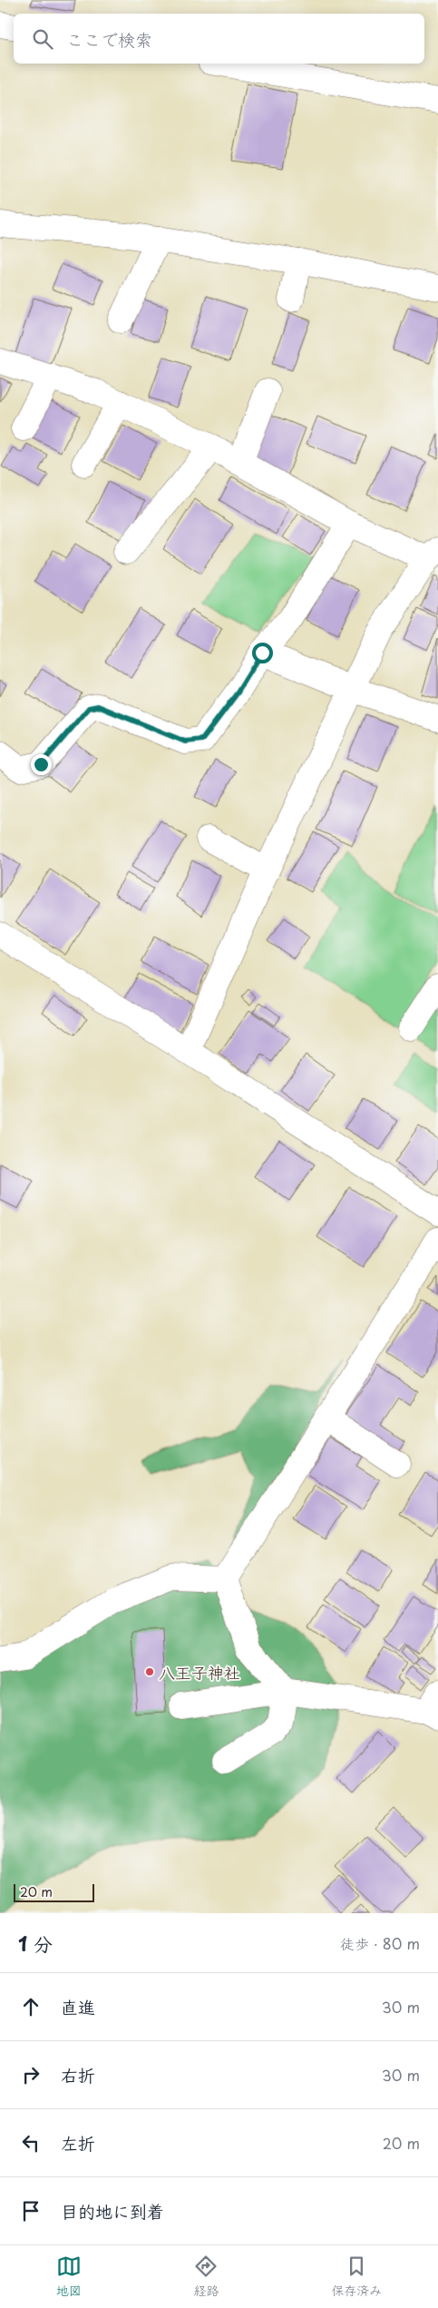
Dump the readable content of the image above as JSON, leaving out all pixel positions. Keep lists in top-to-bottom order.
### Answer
{
  "places": ["八王子神社"],
  "scale_bar": "20 m",
  "page": {
    "search": "ここで検索",
    "scale": "20 m",
    "heading": ["1 分", "徒歩 · 80 m"],
    "list": [
      ["直進", "30 m"],
      ["右折", "30 m"],
      ["左折", "20 m"],
      "目的地に到着"
    ],
    "nav": ["地図", "経路", "保存済み"]
  }
}
